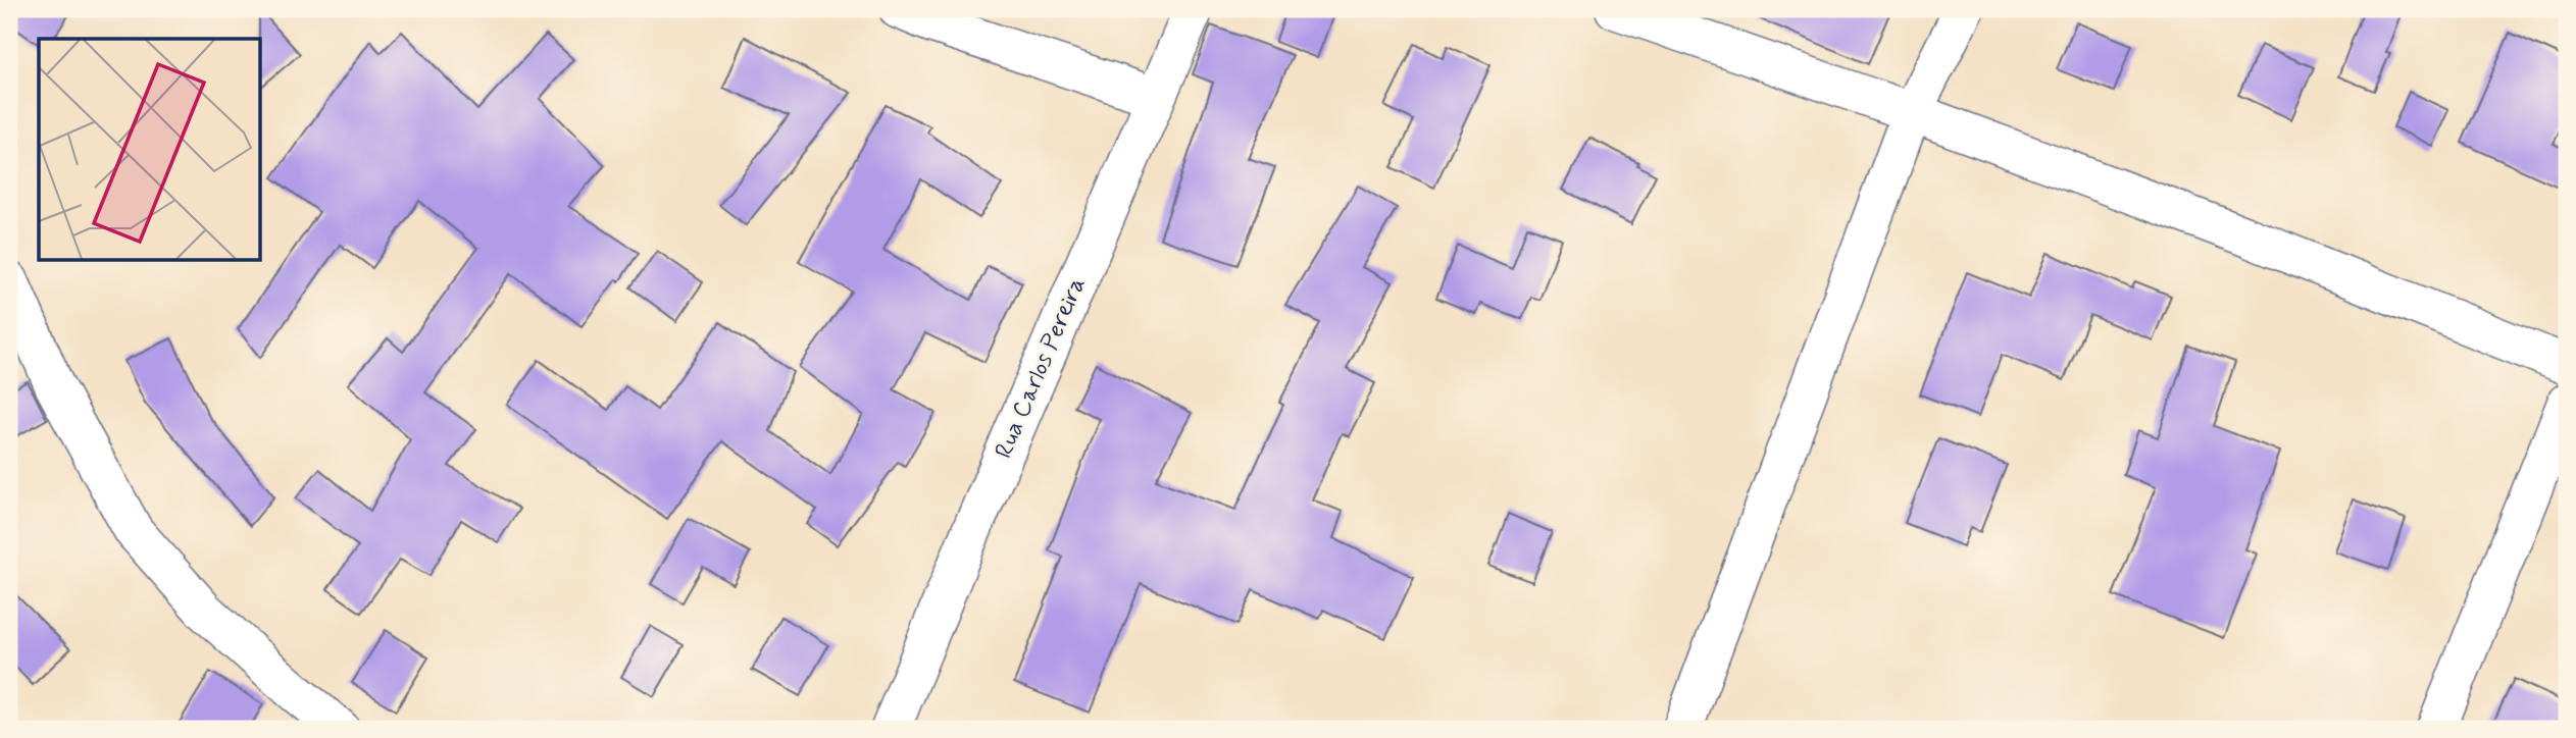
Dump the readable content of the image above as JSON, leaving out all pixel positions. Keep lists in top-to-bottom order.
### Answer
{
  "streets": {
    "street": ["Rua Carlos Pereira"]
  }
}
